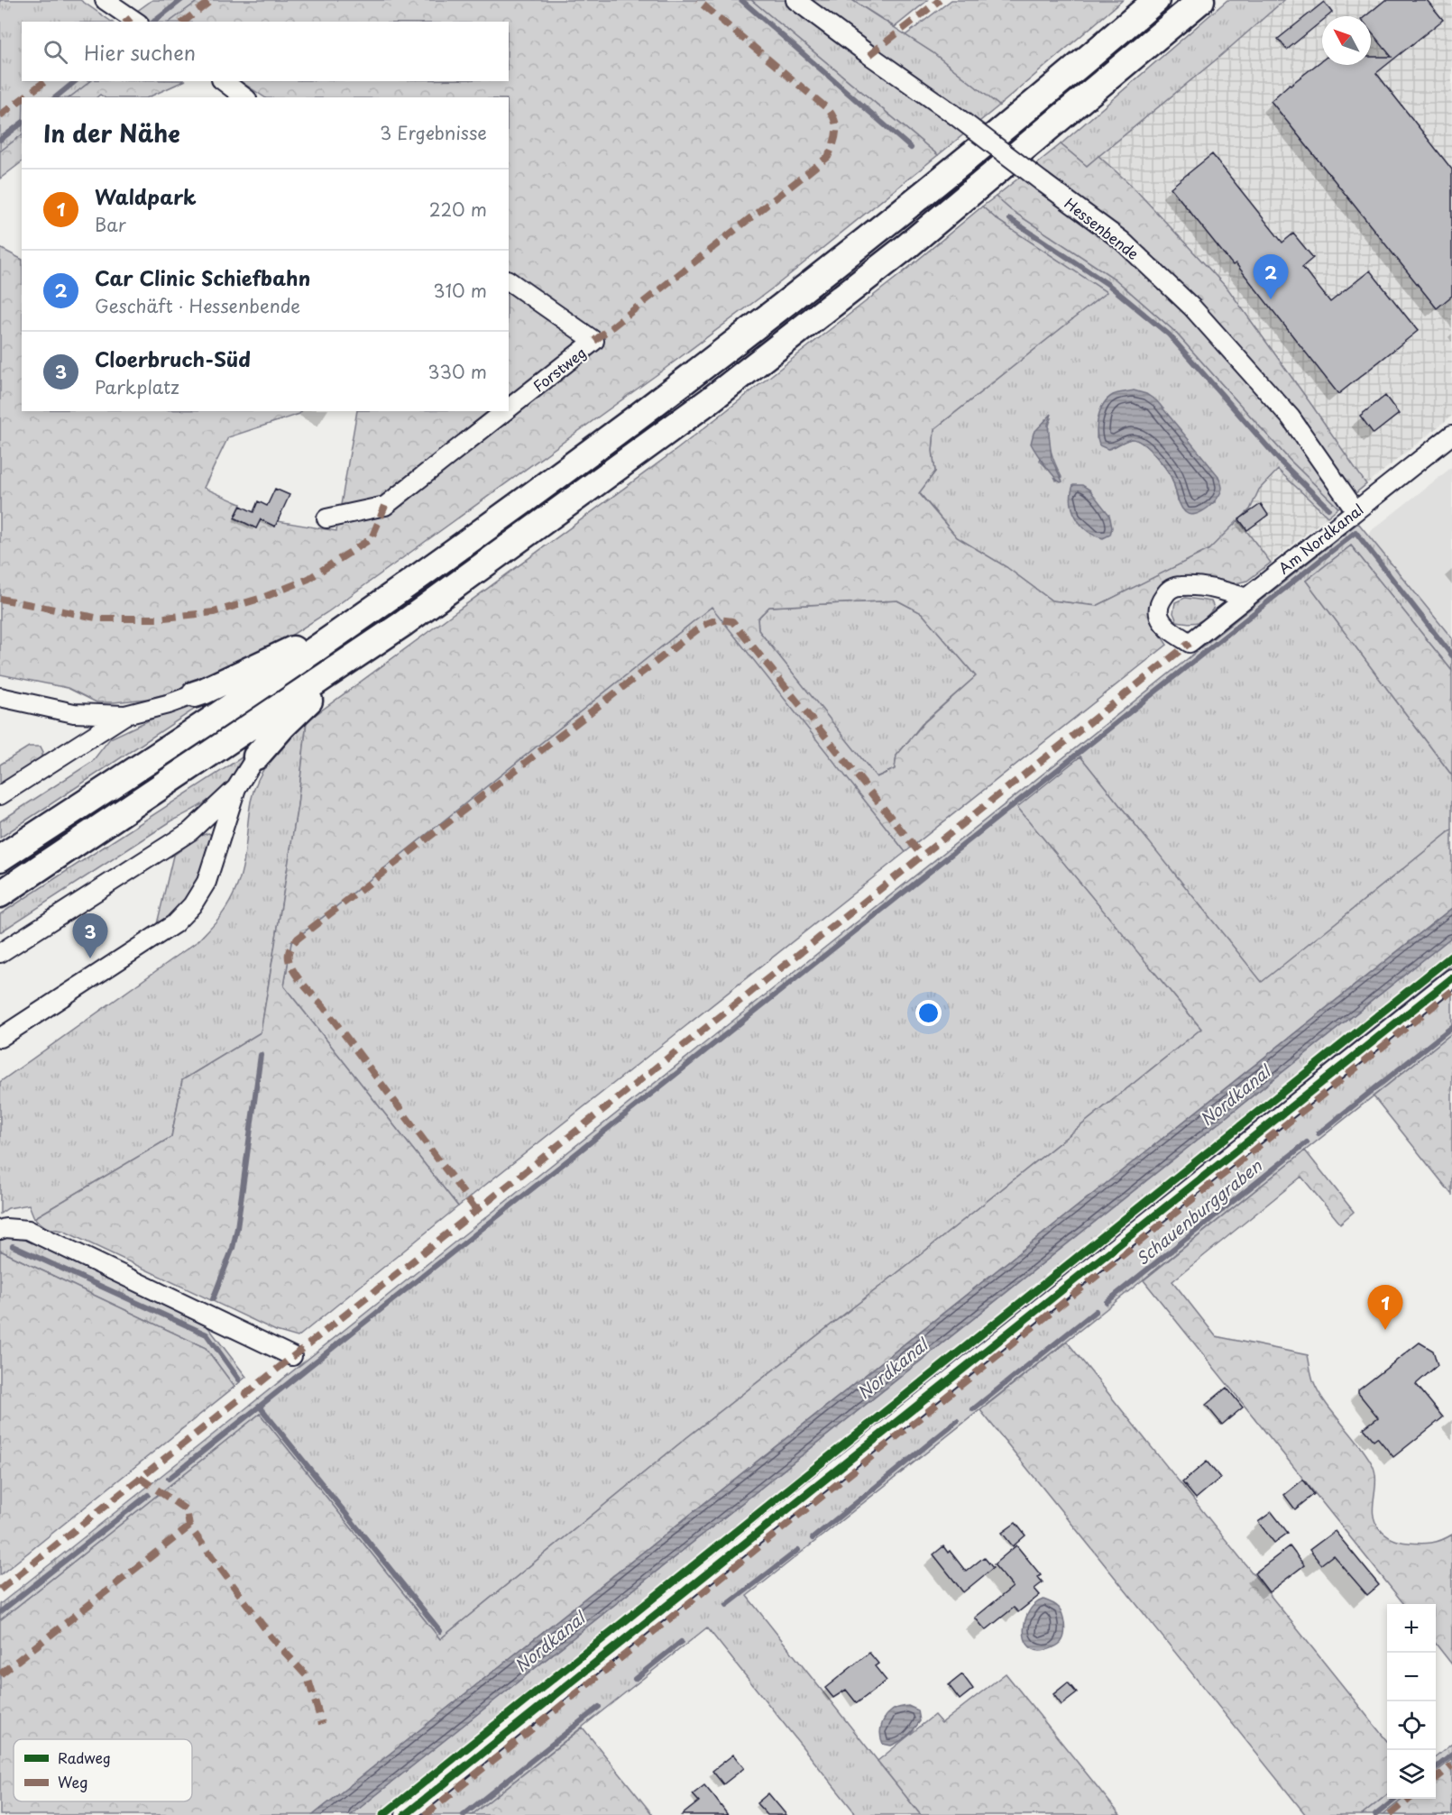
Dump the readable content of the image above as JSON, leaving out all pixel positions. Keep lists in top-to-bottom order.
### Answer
{
  "streets": {
    "street": ["Hessenbende", "Forstweg", "Am Nordkanal"]
  },
  "crossings": [
    ["Hessenbende", "Am Nordkanal"]
  ],
  "water": ["Nordkanal", "Schauenburggraben"],
  "legend": ["Radweg", "Weg"],
  "north": "top left",
  "page": {
    "search": "Hier suchen",
    "heading": ["In der Nähe", "3 Ergebnisse"],
    "list": [
      {
        "mark": "1",
        "name": "Waldpark",
        "note": "Bar",
        "value": "220 m"
      },
      {
        "mark": "2",
        "name": "Car Clinic Schiefbahn",
        "note": "Geschäft · Hessenbende",
        "value": "310 m"
      },
      {
        "mark": "3",
        "name": "Cloerbruch-Süd",
        "note": "Parkplatz",
        "value": "330 m"
      }
    ],
    "pins": ["2", "3", "1"],
    "map_buttons": ["+", "−"]
  }
}
